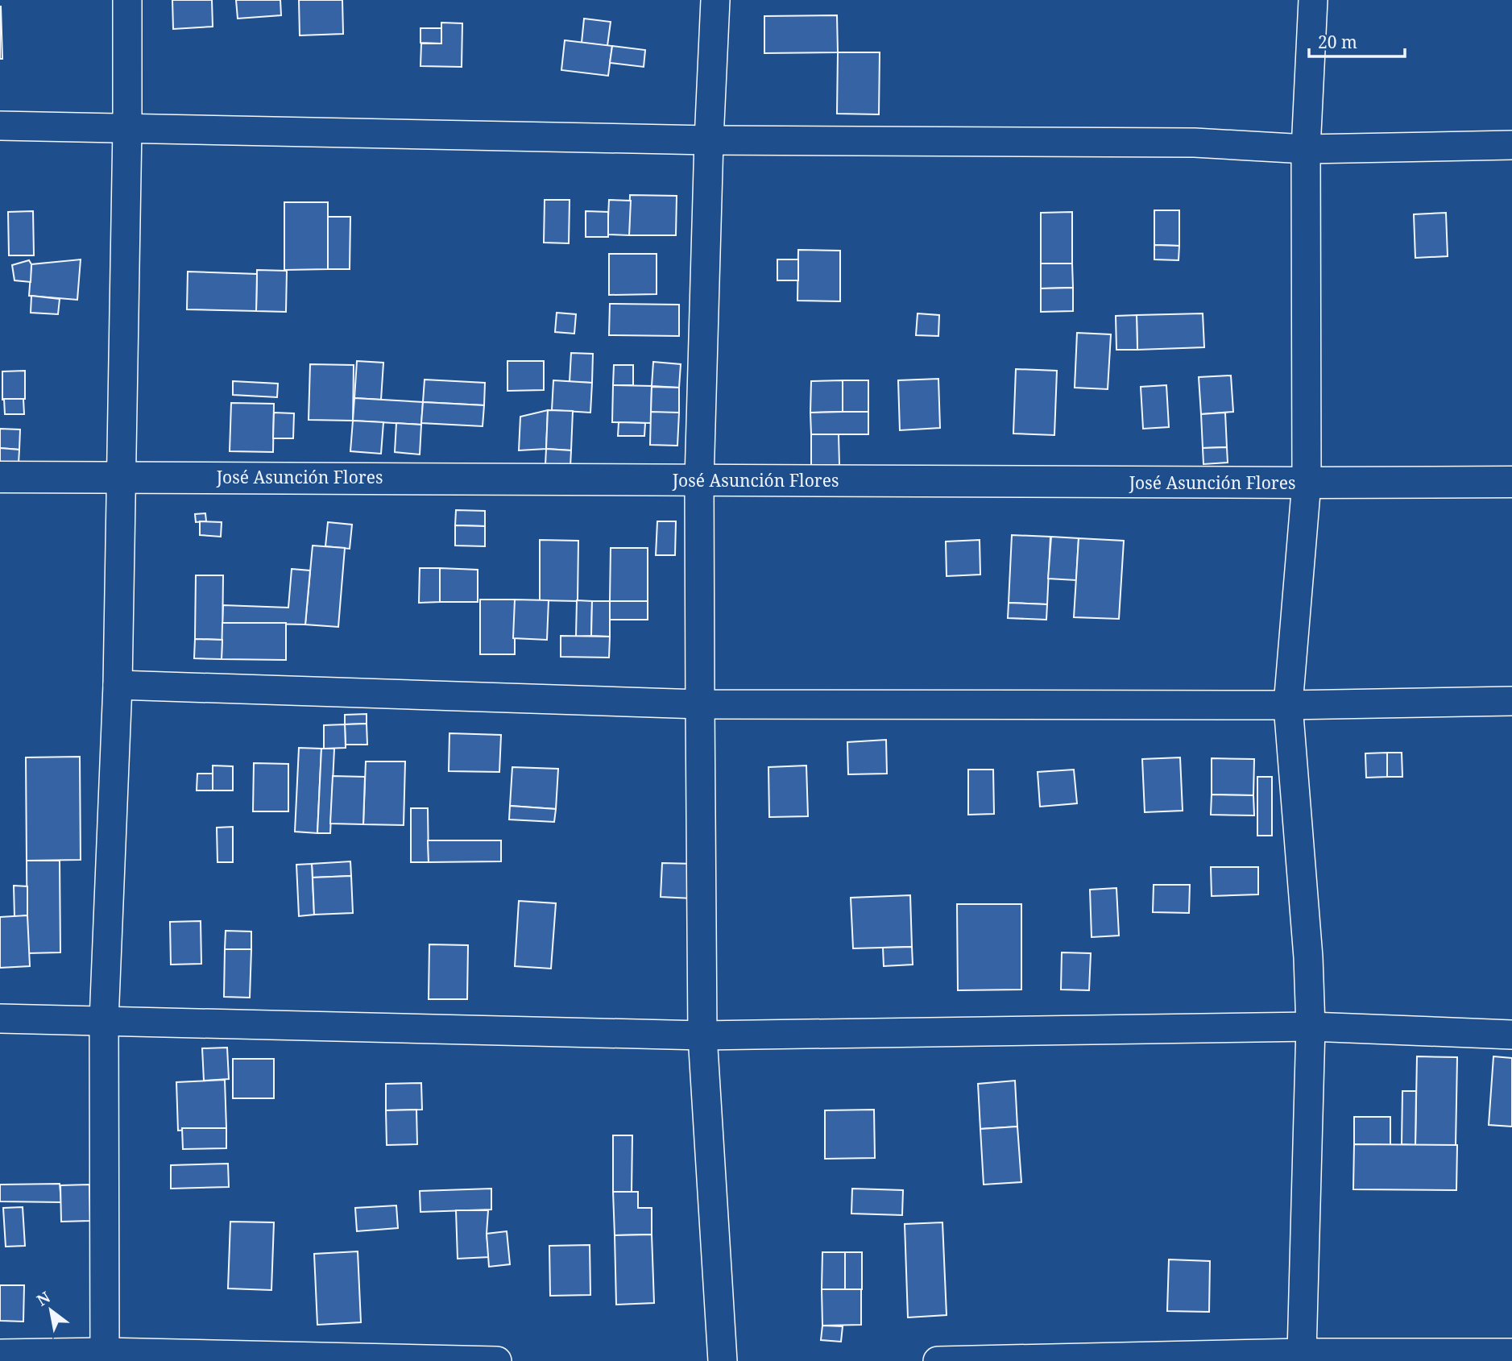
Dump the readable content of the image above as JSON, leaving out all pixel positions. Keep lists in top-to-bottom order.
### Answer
{
  "streets": {
    "street": ["José Asunción Flores"]
  },
  "scale_bar": "20 m",
  "north": "top left"
}
